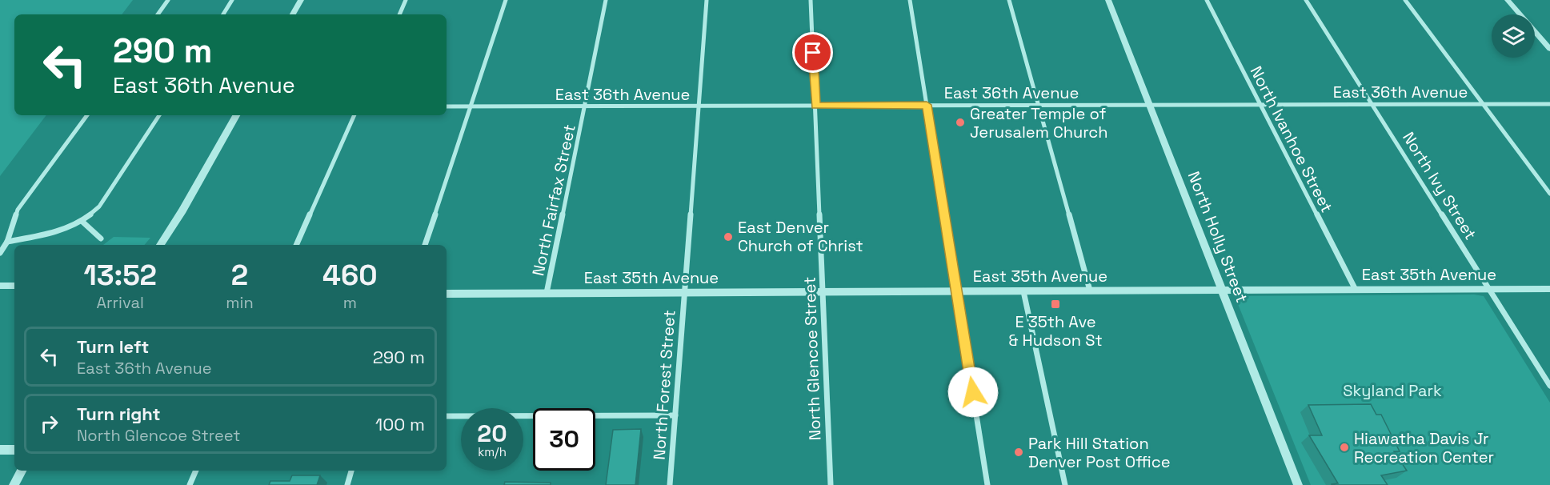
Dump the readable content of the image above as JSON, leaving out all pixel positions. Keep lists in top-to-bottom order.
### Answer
{
  "streets": {
    "street": [
      "East 36th Avenue",
      "North Ivanhoe Street",
      "North Ivy Street",
      "North Fairfax Street",
      "North Holly Street",
      "East 35th Avenue",
      "North Glencoe Street",
      "North Forest Street"
    ]
  },
  "crossings": [
    ["East 36th Avenue", "North Ivanhoe Street"],
    ["East 36th Avenue", "North Ivy Street"],
    ["East 36th Avenue", "North Fairfax Street"],
    ["East 36th Avenue", "North Holly Street"],
    ["East 36th Avenue", "North Glencoe Street"],
    ["East 36th Avenue", "North Forest Street"],
    ["North Ivanhoe Street", "East 35th Avenue"],
    ["North Ivy Street", "East 35th Avenue"],
    ["North Fairfax Street", "East 35th Avenue"],
    ["North Holly Street", "East 35th Avenue"],
    ["East 35th Avenue", "North Glencoe Street"],
    ["East 35th Avenue", "North Forest Street"]
  ],
  "parks": ["Skyland Park"],
  "places": {
    "other": [
      "Greater Temple of Jerusalem Church",
      "East Denver Church of Christ",
      "Hiawatha Davis Jr Recreation Center",
      "Park Hill Station Denver Post Office"
    ],
    "transit": ["E 35th Ave & Hudson St"]
  },
  "page": {
    "turn": ["290 m", "East 36th Avenue"],
    "eta": [
      "13:52",
      "Arrival",
      "2",
      "min",
      "460",
      "m"
    ],
    "list": [
      {
        "name": "Turn left",
        "note": "East 36th Avenue",
        "value": "290 m"
      },
      {
        "name": "Turn right",
        "note": "North Glencoe Street",
        "value": "100 m"
      }
    ],
    "speed": "20 km/h",
    "limit": "30"
  }
}
